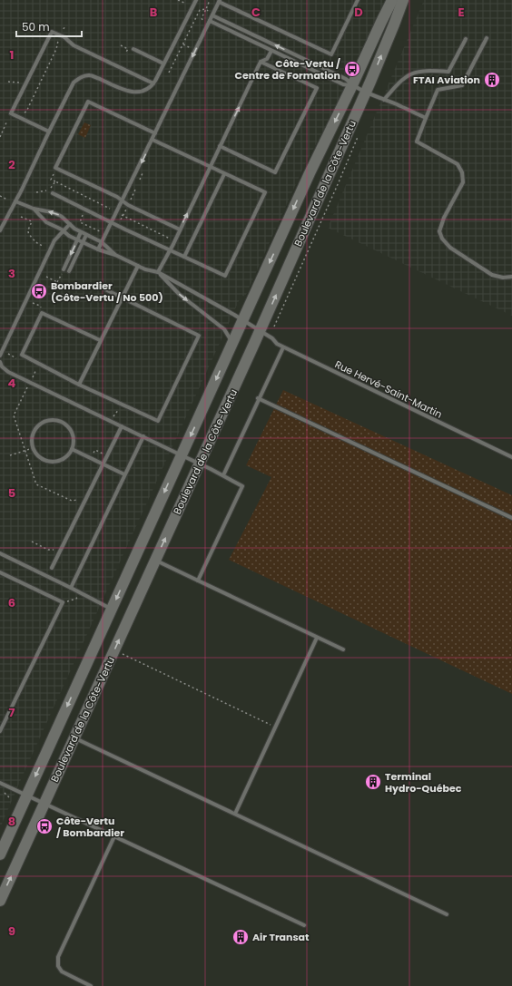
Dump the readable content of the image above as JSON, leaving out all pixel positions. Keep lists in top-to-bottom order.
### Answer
{
  "streets": {
    "street": ["Boulevard de la Côte-Vertu"],
    "lane": ["Rue Hervé-Saint-Martin"]
  },
  "crossings": [
    ["Boulevard de la Côte-Vertu", "Rue Hervé-Saint-Martin"]
  ],
  "places": {
    "bus stop": ["Côte-Vertu / Centre de Formation", "Bombardier (Côte-Vertu / No 500)", "Côte-Vertu / Bombardier"],
    "building": ["FTAI Aviation", "Terminal Hydro-Québec", "Air Transat"]
  },
  "scale_bar": "50 m",
  "grid": {
    "columns": [
      "B",
      "C",
      "D",
      "E"
    ],
    "rows": [
      "1",
      "2",
      "3",
      "4",
      "5",
      "6",
      "7",
      "8",
      "9"
    ]
  }
}
